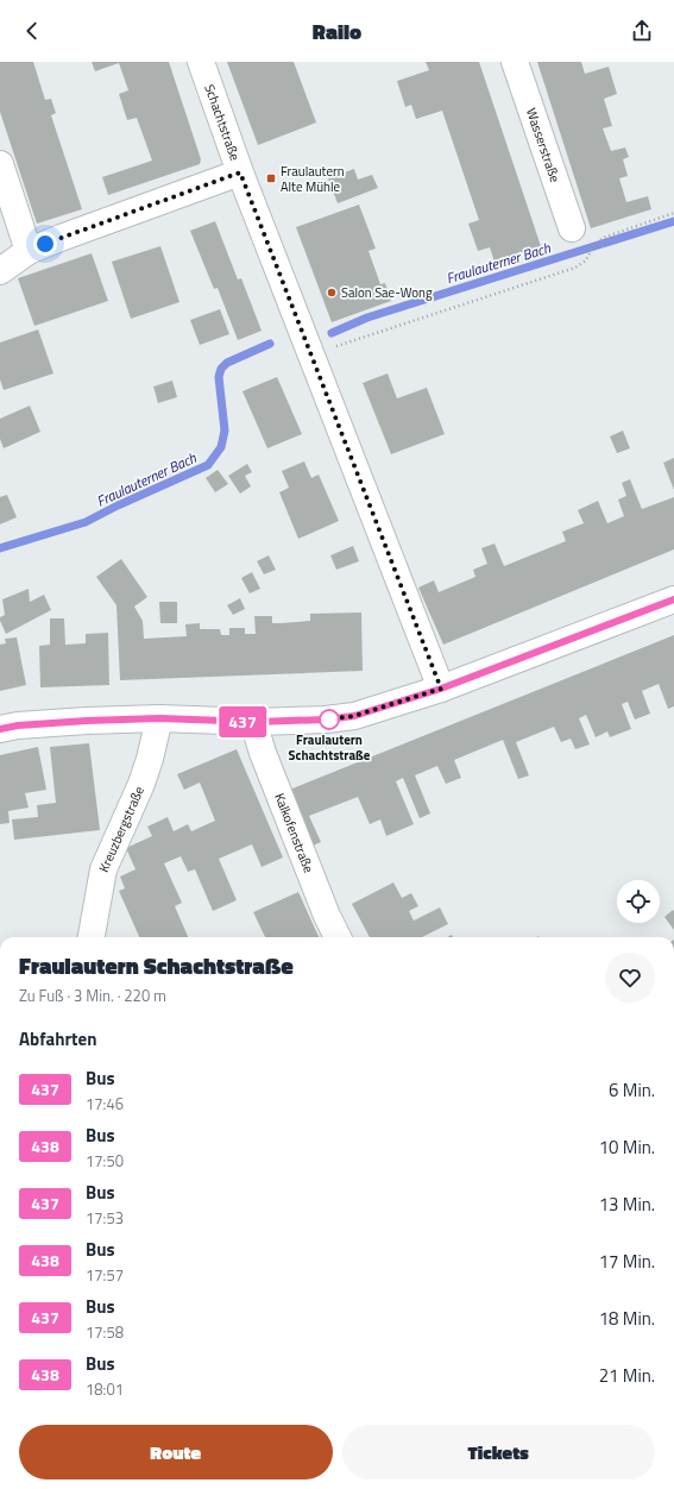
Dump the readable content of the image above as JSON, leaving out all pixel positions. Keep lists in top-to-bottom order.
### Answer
{
  "streets": {
    "street": [
      "Schachtstraße",
      "Wasserstraße",
      "Kreuzbergstraße",
      "Kalkofenstraße"
    ]
  },
  "water": ["Fraulauterner Bach"],
  "places": {
    "transit": ["Fraulautern Alte Mühle"],
    "other": ["Salon Sae-Wong", "Fraulautern Schachtstraße"]
  },
  "lines": ["bus line 437"],
  "page": {
    "header": "Railo",
    "on_map": "437",
    "heading": [
      ["Fraulautern Schachtstraße", "Zu Fuß · 3 Min. · 220 m"],
      "Abfahrten"
    ],
    "list": [
      {
        "mark": "437",
        "name": "Bus",
        "note": "17:46",
        "value": "6 Min."
      },
      {
        "mark": "438",
        "name": "Bus",
        "note": "17:50",
        "value": "10 Min."
      },
      {
        "mark": "437",
        "name": "Bus",
        "note": "17:53",
        "value": "13 Min."
      },
      {
        "mark": "438",
        "name": "Bus",
        "note": "17:57",
        "value": "17 Min."
      },
      {
        "mark": "437",
        "name": "Bus",
        "note": "17:58",
        "value": "18 Min."
      },
      {
        "mark": "438",
        "name": "Bus",
        "note": "18:01",
        "value": "21 Min."
      }
    ],
    "buttons": ["Route", "Tickets"]
  }
}
